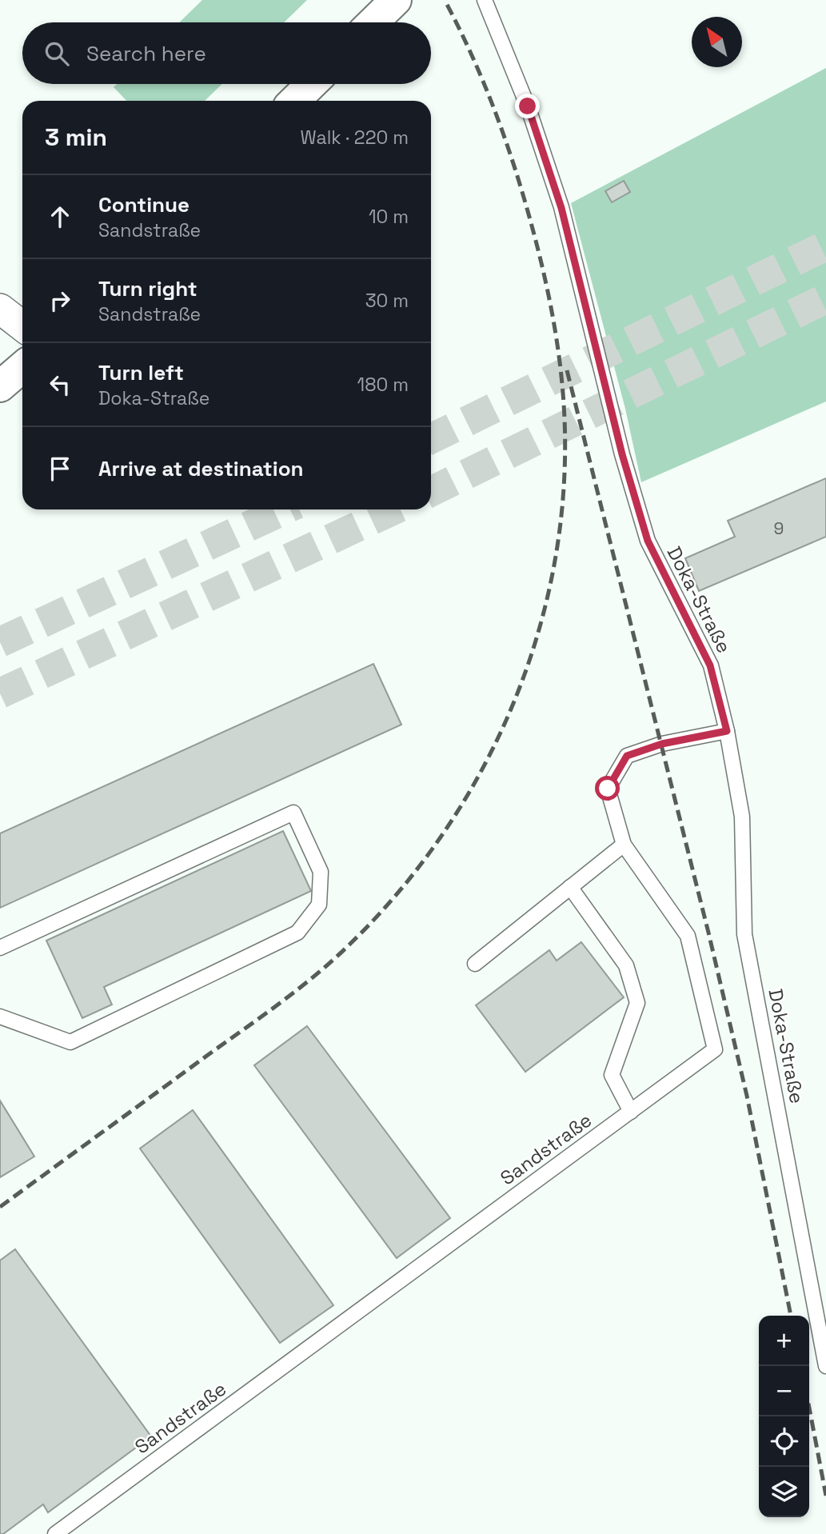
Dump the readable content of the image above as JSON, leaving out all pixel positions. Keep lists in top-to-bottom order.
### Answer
{
  "streets": {
    "lane": ["Doka-Straße", "Sandstraße"]
  },
  "crossings": [
    ["Doka-Straße", "Sandstraße"]
  ],
  "house_numbers": ["9"],
  "north": "top left",
  "page": {
    "search": "Search here",
    "heading": ["3 min", "Walk · 220 m"],
    "list": [
      ["Continue", "Sandstraße", "10 m"],
      ["Turn right", "Sandstraße", "30 m"],
      ["Turn left", "Doka-Straße", "180 m"],
      "Arrive at destination"
    ],
    "map_buttons": ["+", "−"]
  }
}
